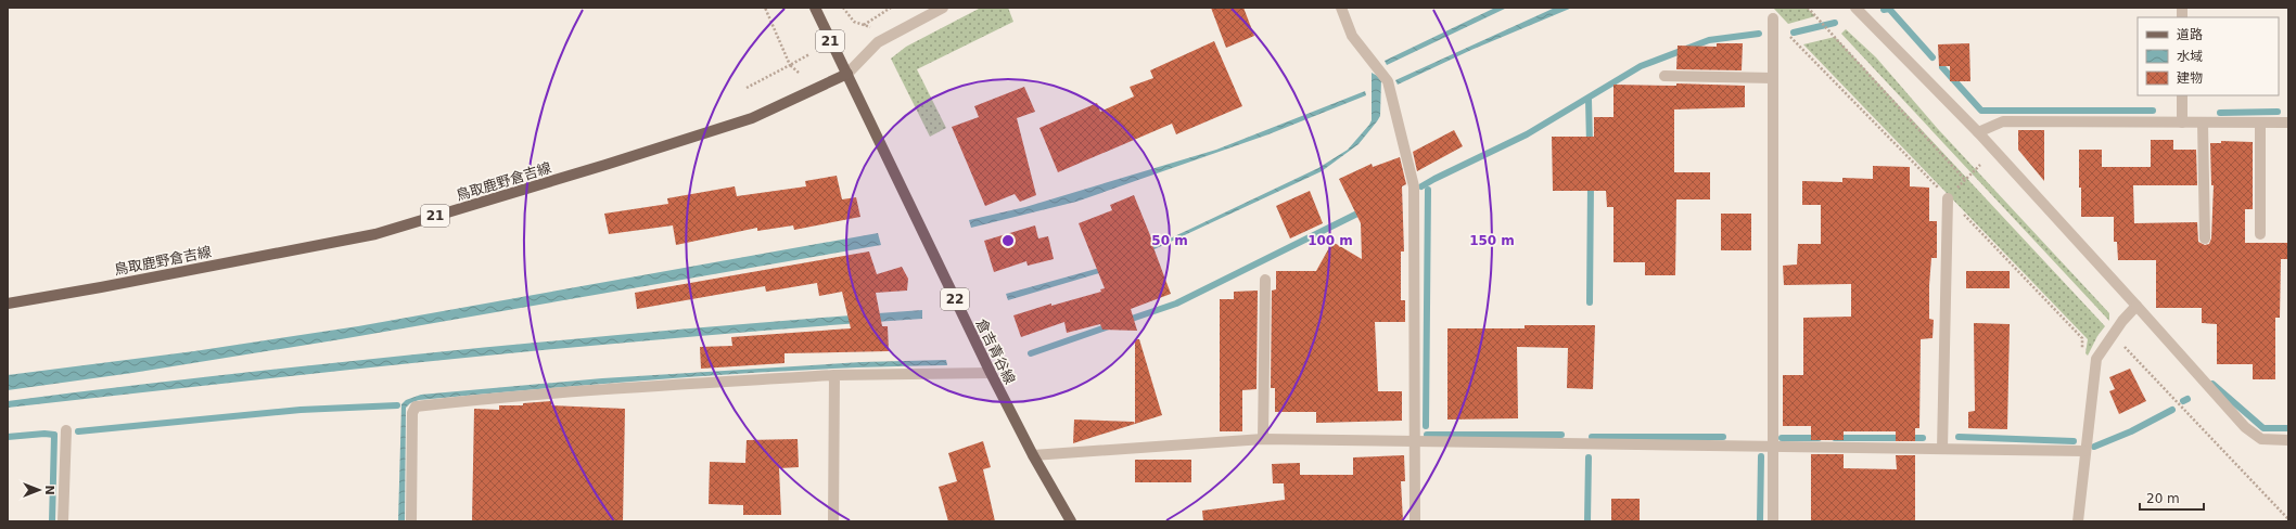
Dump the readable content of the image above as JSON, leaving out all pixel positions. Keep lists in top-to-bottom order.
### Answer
{
  "streets": {
    "main road": [
      "21",
      "鳥取鹿野倉吉線",
      "22",
      "倉吉青谷線"
    ]
  },
  "crossings": [
    ["21", "鳥取鹿野倉吉線"],
    ["21", "倉吉青谷線"],
    ["鳥取鹿野倉吉線", "倉吉青谷線"]
  ],
  "legend": ["道路", "水域", "建物"],
  "scale_bar": "20 m",
  "north": "right",
  "rings": ["50 m", "100 m", "150 m"]
}
